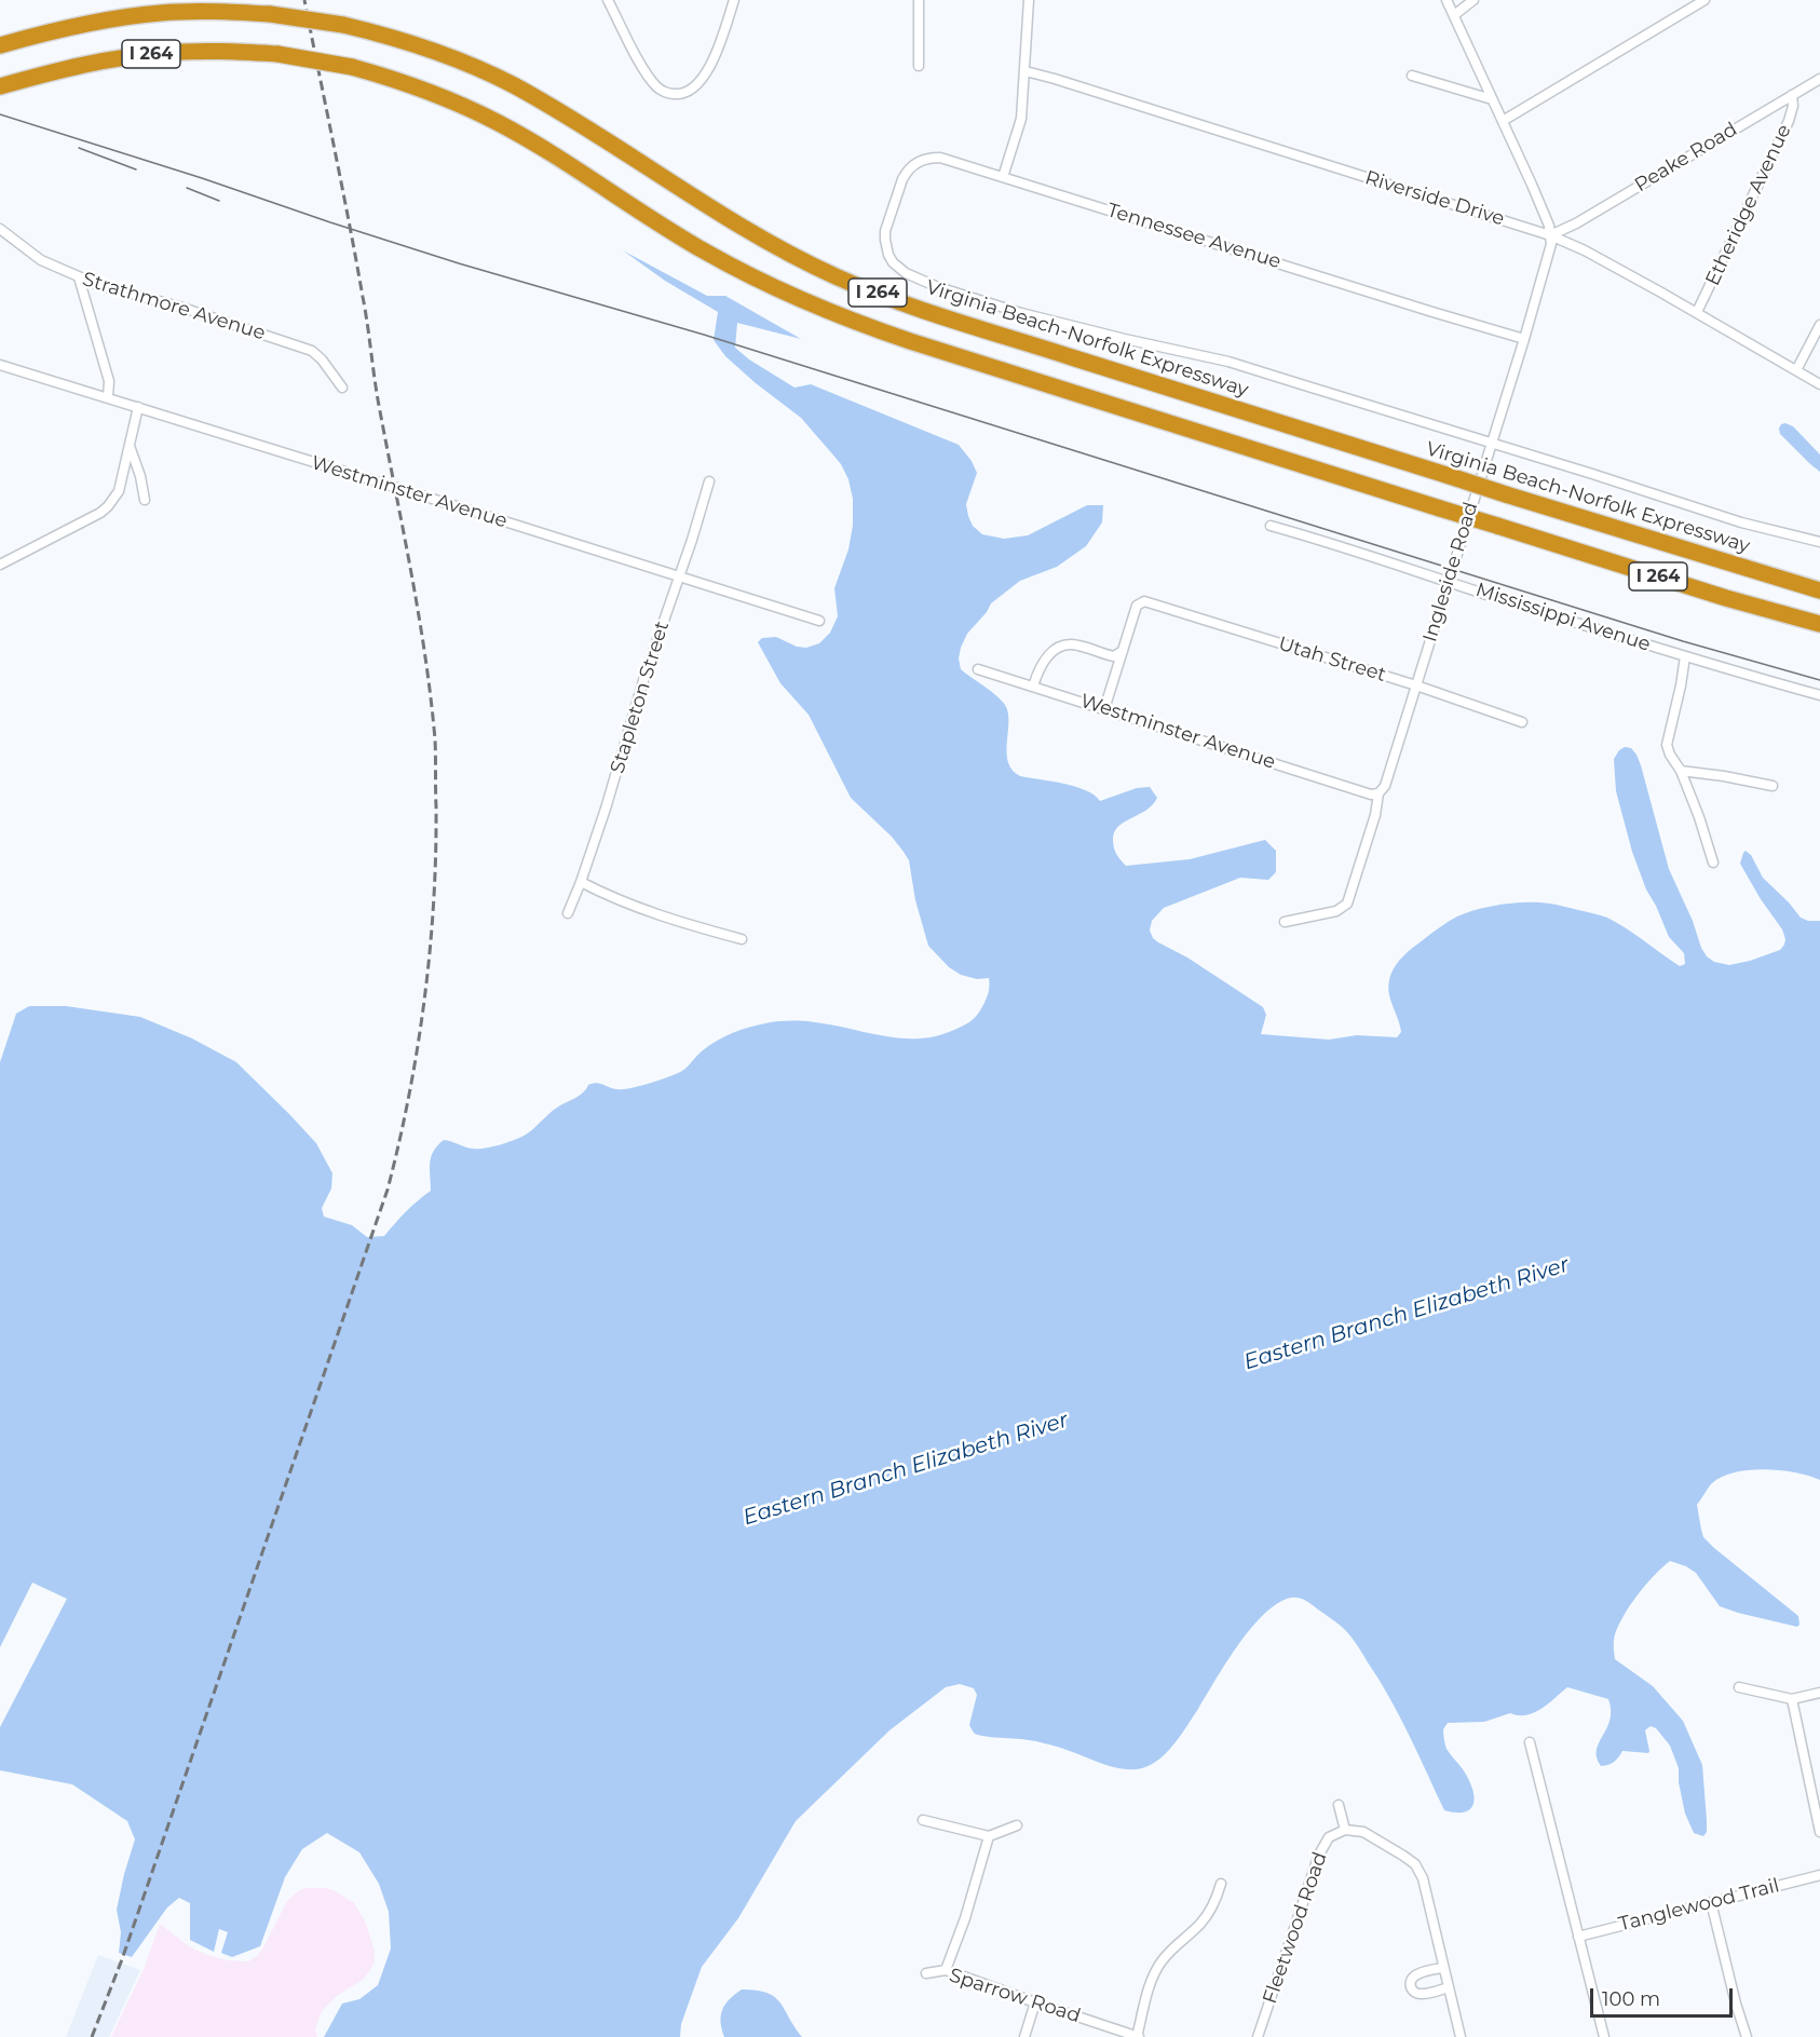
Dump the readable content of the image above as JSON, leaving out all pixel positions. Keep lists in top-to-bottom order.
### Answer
{
  "streets": {
    "highway": ["I 264", "Virginia Beach-Norfolk Expressway"],
    "street": [
      "Peake Road",
      "Riverside Drive",
      "Etheridge Avenue",
      "Tennessee Avenue",
      "Strathmore Avenue",
      "Westminster Avenue",
      "Ingleside Road",
      "Mississippi Avenue",
      "Utah Street",
      "Stapleton Street",
      "Tanglewood Trail",
      "Fleetwood Road",
      "Sparrow Road"
    ]
  },
  "crossings": [
    ["Peake Road", "Riverside Drive"],
    ["Peake Road", "Etheridge Avenue"],
    ["Peake Road", "Ingleside Road"],
    ["Riverside Drive", "Etheridge Avenue"],
    ["Riverside Drive", "Ingleside Road"],
    ["Tennessee Avenue", "Ingleside Road"],
    ["Westminster Avenue", "Ingleside Road"],
    ["Westminster Avenue", "Stapleton Street"],
    ["Ingleside Road", "Mississippi Avenue"],
    ["Ingleside Road", "Utah Street"]
  ],
  "water": ["Eastern Branch Elizabeth River"],
  "scale_bar": "100 m"
}
